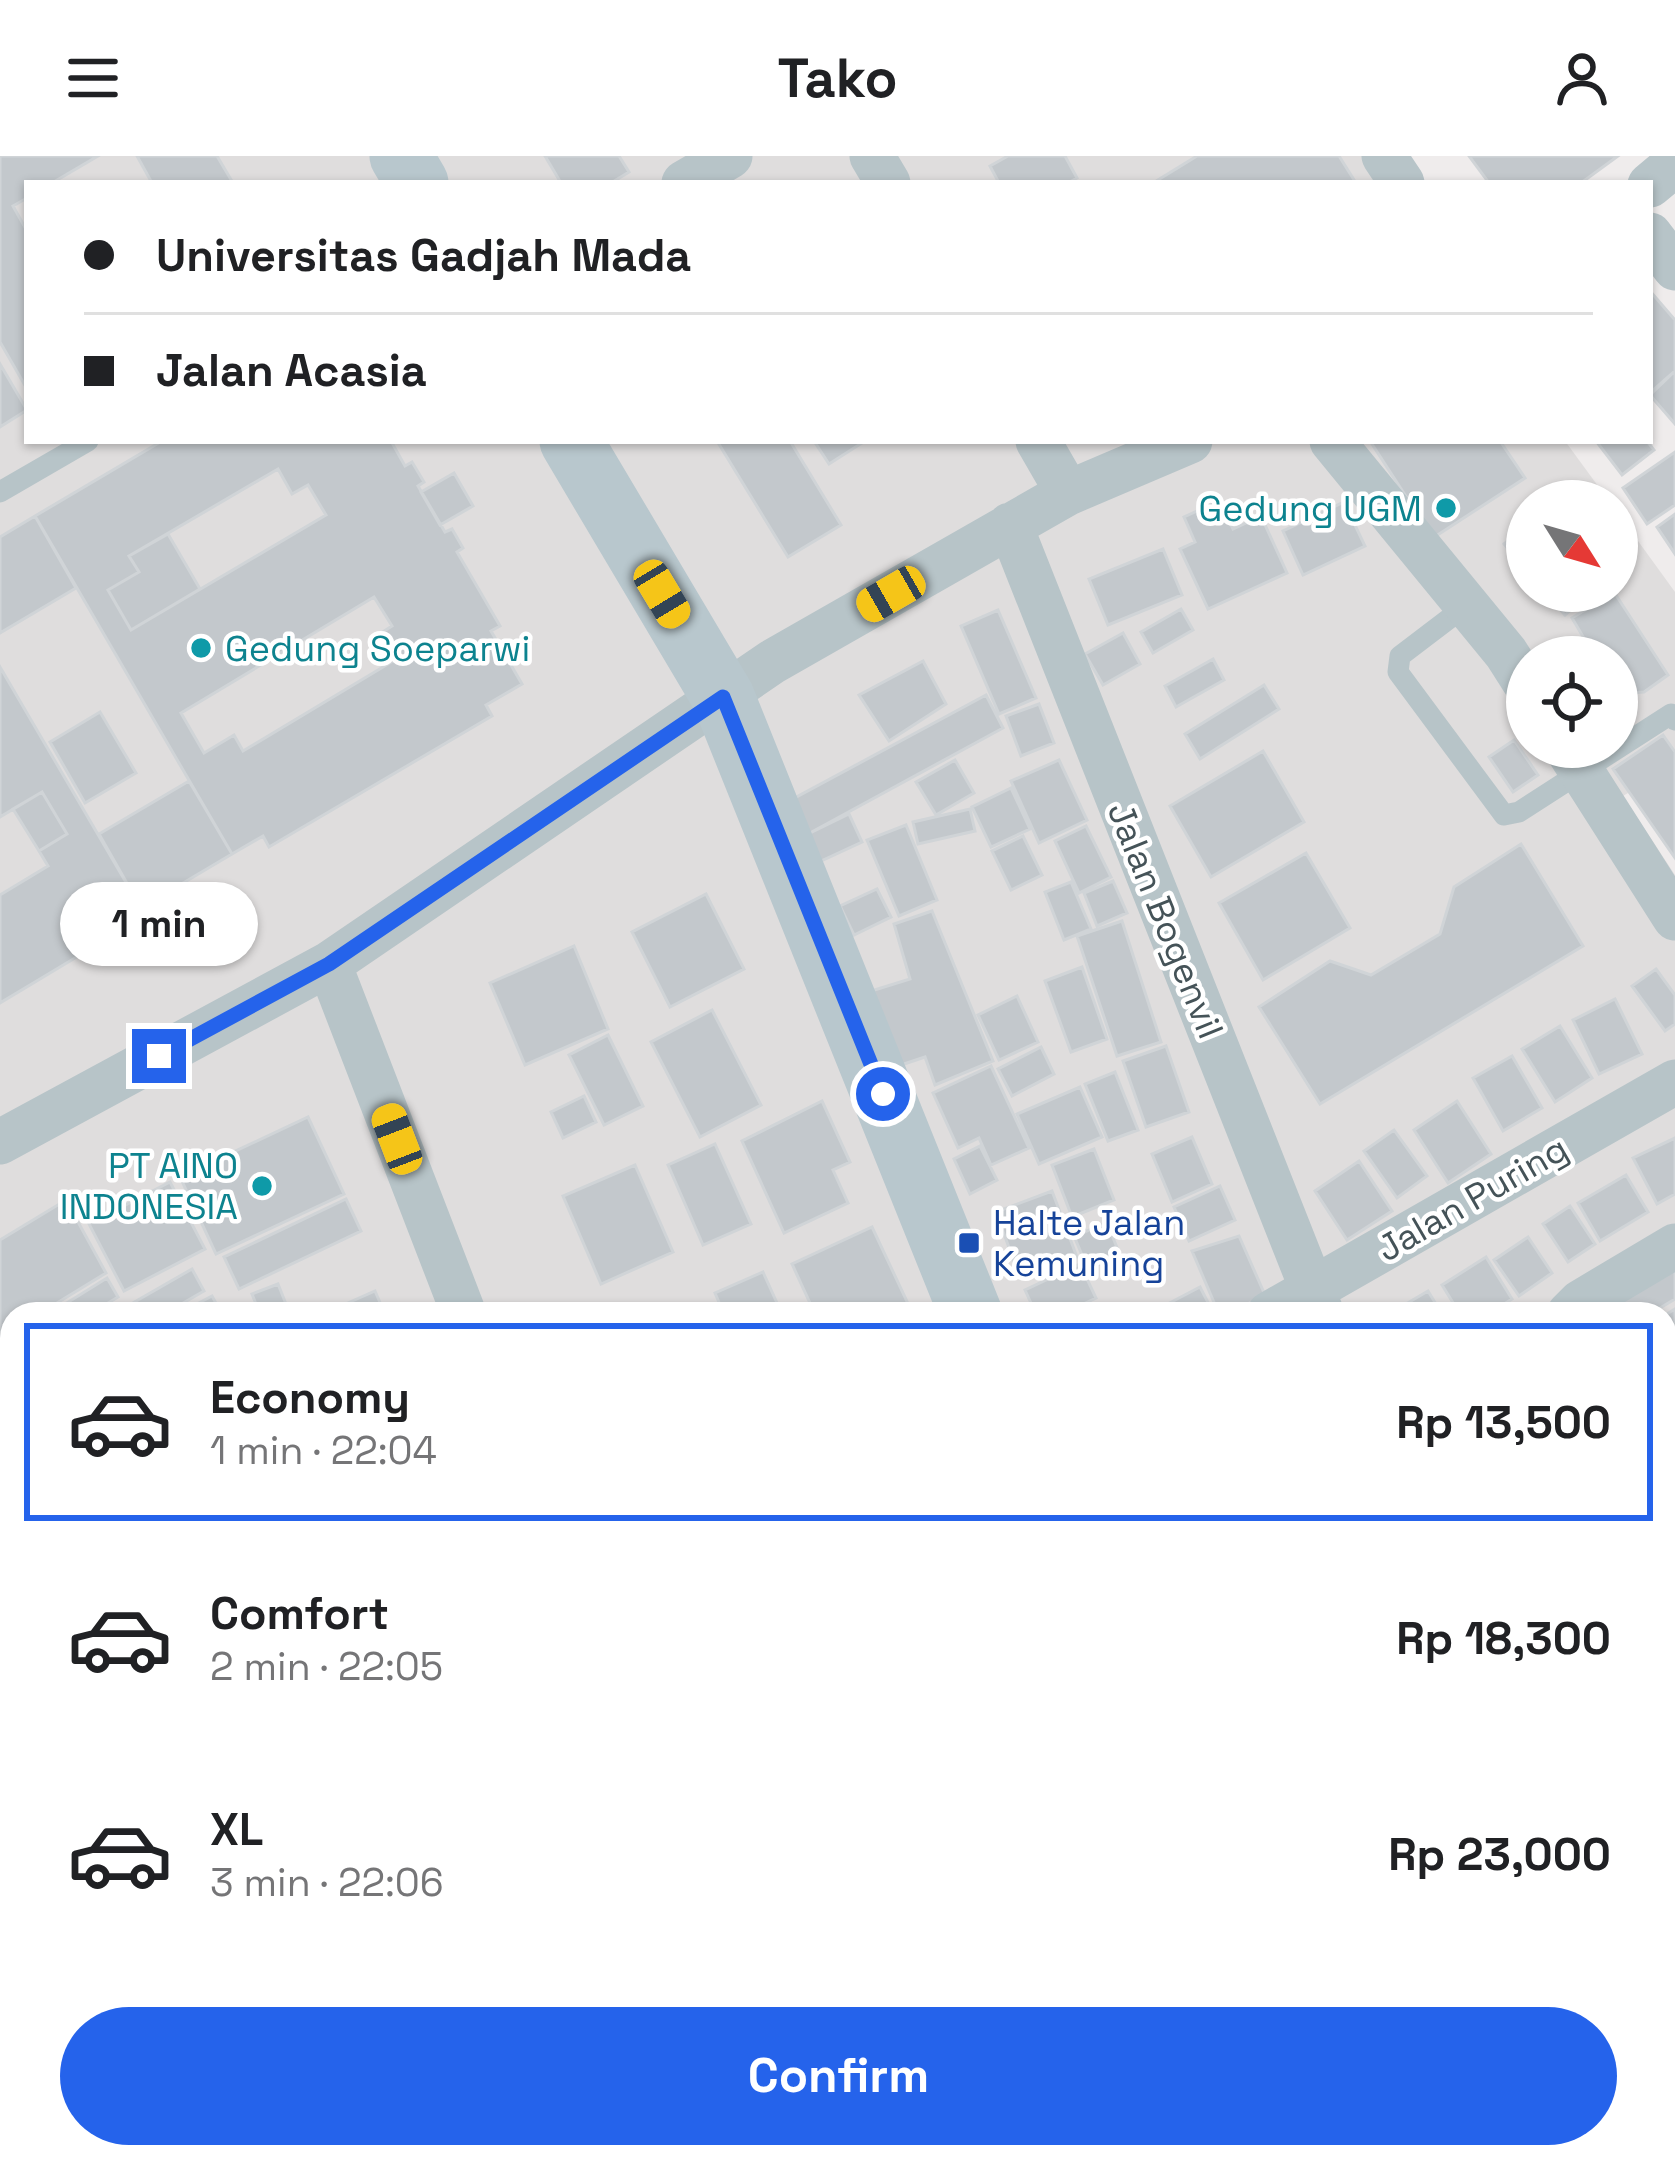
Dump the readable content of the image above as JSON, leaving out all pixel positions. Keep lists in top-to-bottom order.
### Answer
{
  "streets": {
    "street": ["Jalan Bogenvil", "Jalan Puring"]
  },
  "crossings": [
    ["Jalan Bogenvil", "Jalan Puring"]
  ],
  "places": {
    "other": ["Gedung UGM", "Gedung Soeparwi", "PT AINO INDONESIA"],
    "transit": ["Halte Jalan Kemuning"]
  },
  "north": "bottom right",
  "page": {
    "header": "Tako",
    "banner": ["Universitas Gadjah Mada", "Jalan Acasia"],
    "bubble": "1 min",
    "list": [
      {
        "name": "Economy",
        "note": "1 min · 22:04",
        "value": "Rp 13,500"
      },
      {
        "name": "Comfort",
        "note": "2 min · 22:05",
        "value": "Rp 18,300"
      },
      {
        "name": "XL",
        "note": "3 min · 22:06",
        "value": "Rp 23,000"
      }
    ],
    "buttons": "Confirm"
  }
}
